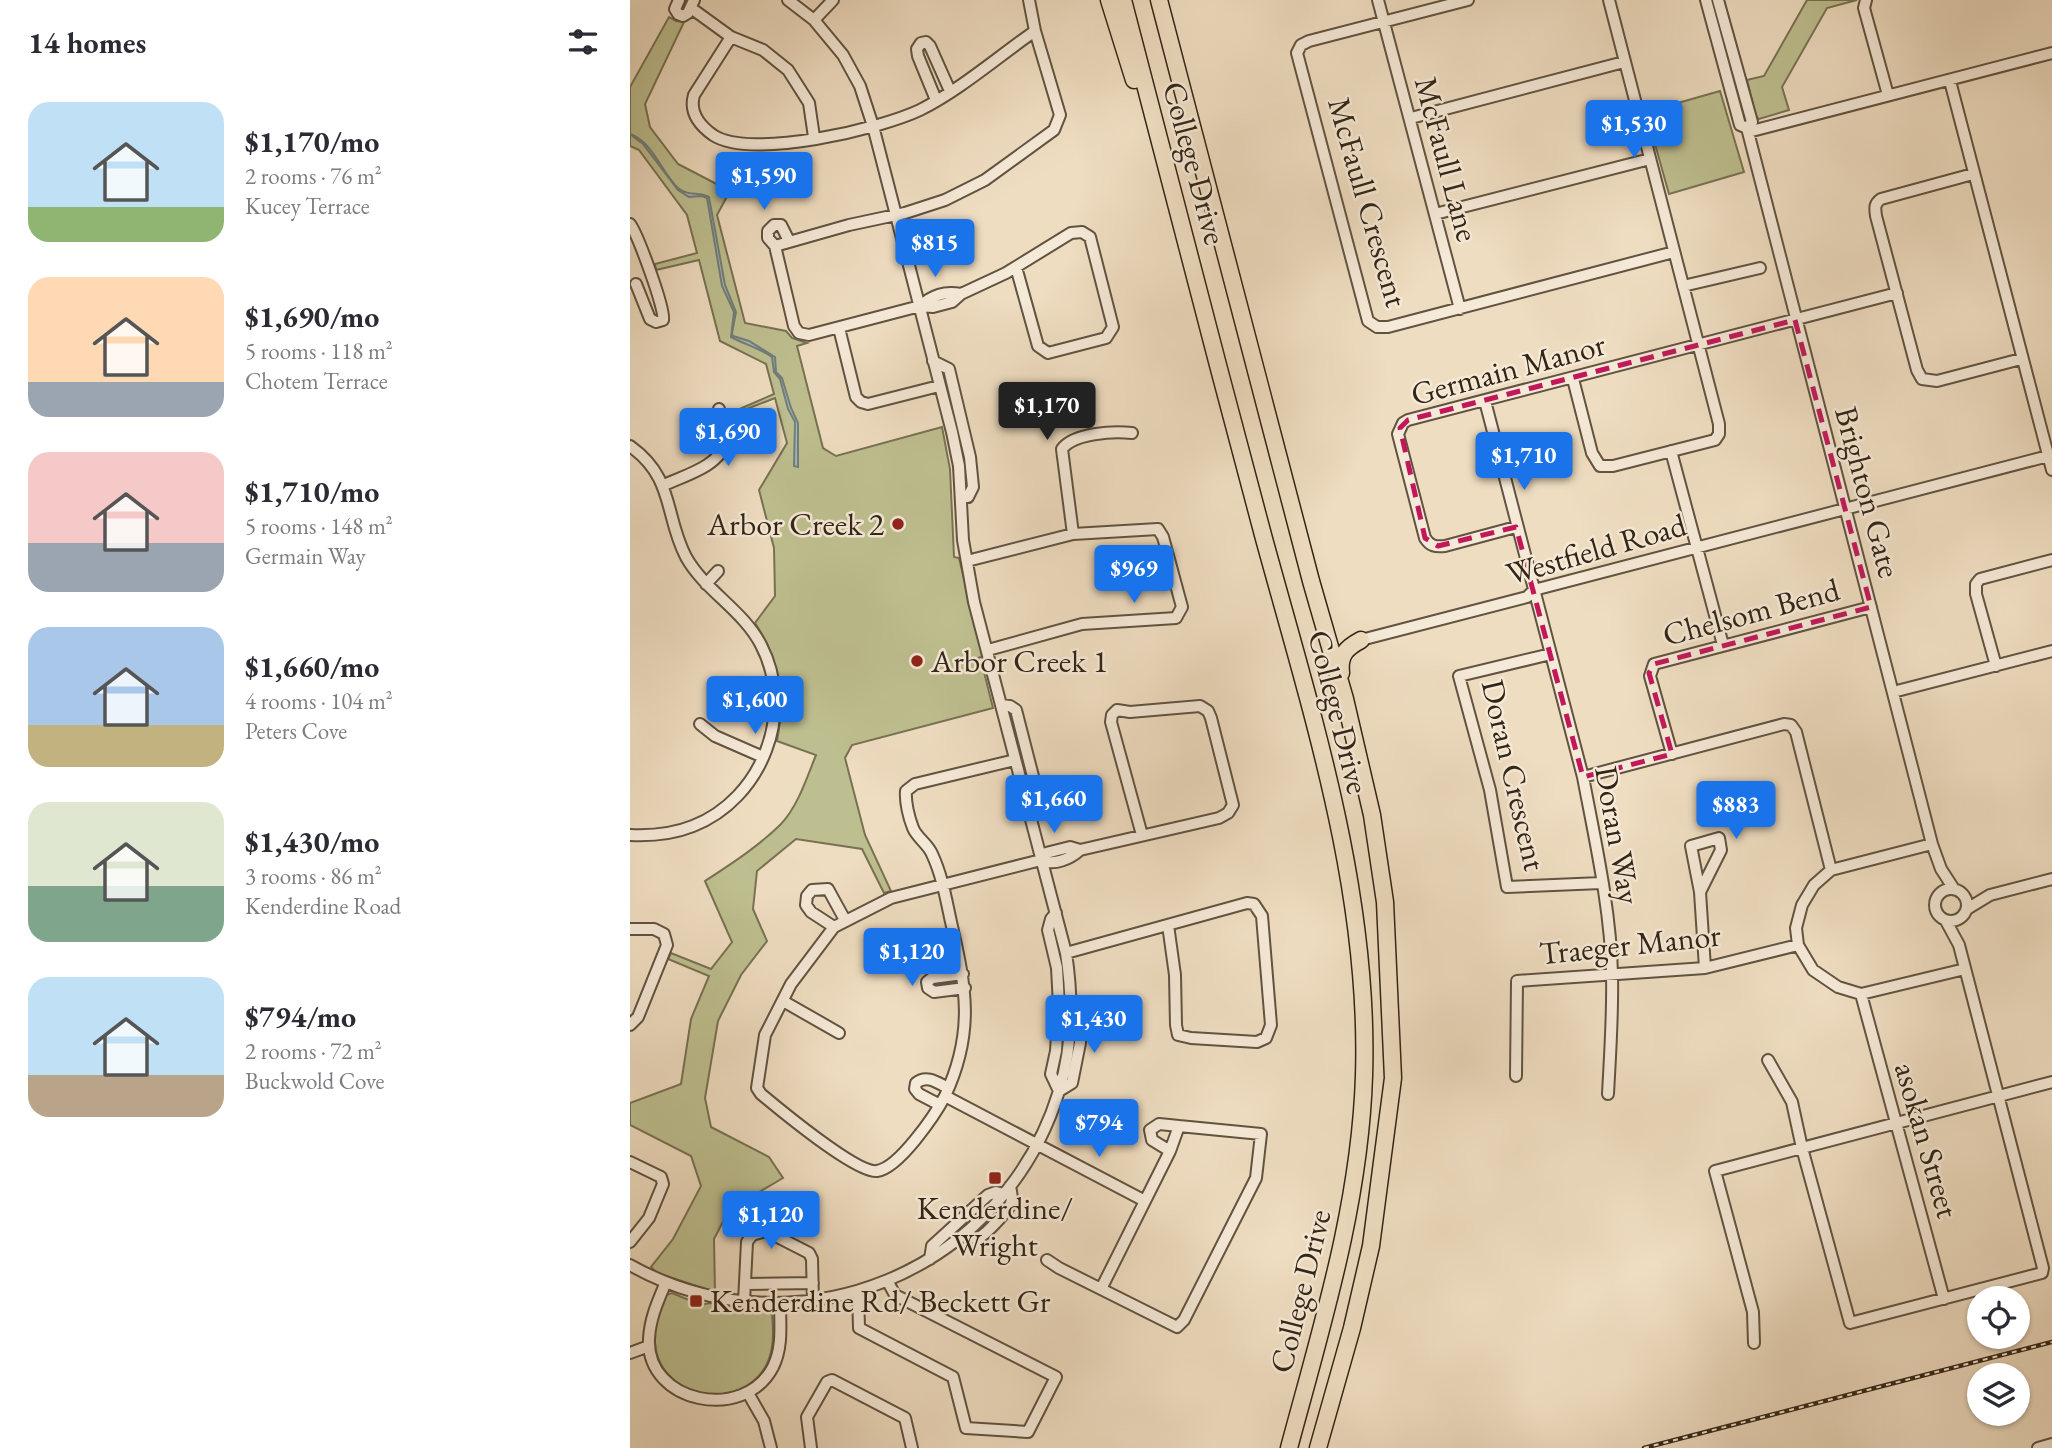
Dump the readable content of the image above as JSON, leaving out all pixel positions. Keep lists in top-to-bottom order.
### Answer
{
  "streets": {
    "highway": ["College Drive"],
    "street": [
      "McFaull Lane",
      "McFaull Crescent",
      "Germain Manor",
      "Brighton Gate",
      "Westfield Road",
      "Chelsom Bend",
      "Doran Crescent",
      "Doran Way",
      "Traeger Manor",
      "asokan Street"
    ]
  },
  "crossings": [
    ["McFaull Lane", "McFaull Crescent"],
    ["Germain Manor", "Brighton Gate"],
    ["Germain Manor", "Doran Way"],
    ["Brighton Gate", "Westfield Road"],
    ["Brighton Gate", "Chelsom Bend"],
    ["Westfield Road", "Doran Way"],
    ["Doran Crescent", "Doran Way"],
    ["Doran Way", "Traeger Manor"]
  ],
  "places": {
    "other": ["Arbor Creek 2", "Arbor Creek 1"],
    "transit": ["Kenderdine/ Wright", "Kenderdine Rd/ Beckett Gr"]
  },
  "page": {
    "heading": "14 homes",
    "list": [
      {
        "name": "$1,170/mo",
        "note": "2 rooms · 76 m² · Kucey Terrace"
      },
      {
        "name": "$1,690/mo",
        "note": "5 rooms · 118 m² · Chotem Terrace"
      },
      {
        "name": "$1,710/mo",
        "note": "5 rooms · 148 m² · Germain Way"
      },
      {
        "name": "$1,660/mo",
        "note": "4 rooms · 104 m² · Peters Cove"
      },
      {
        "name": "$1,430/mo",
        "note": "3 rooms · 86 m² · Kenderdine Road"
      },
      {
        "name": "$794/mo",
        "note": "2 rooms · 72 m² · Buckwold Cove"
      }
    ],
    "price": [
      "$1,530",
      "$1,590",
      "$815",
      "$1,170",
      "$1,690",
      "$1,710",
      "$969",
      "$1,600",
      "$1,660",
      "$883",
      "$1,120",
      "$1,430",
      "$794",
      "$1,120"
    ]
  }
}
